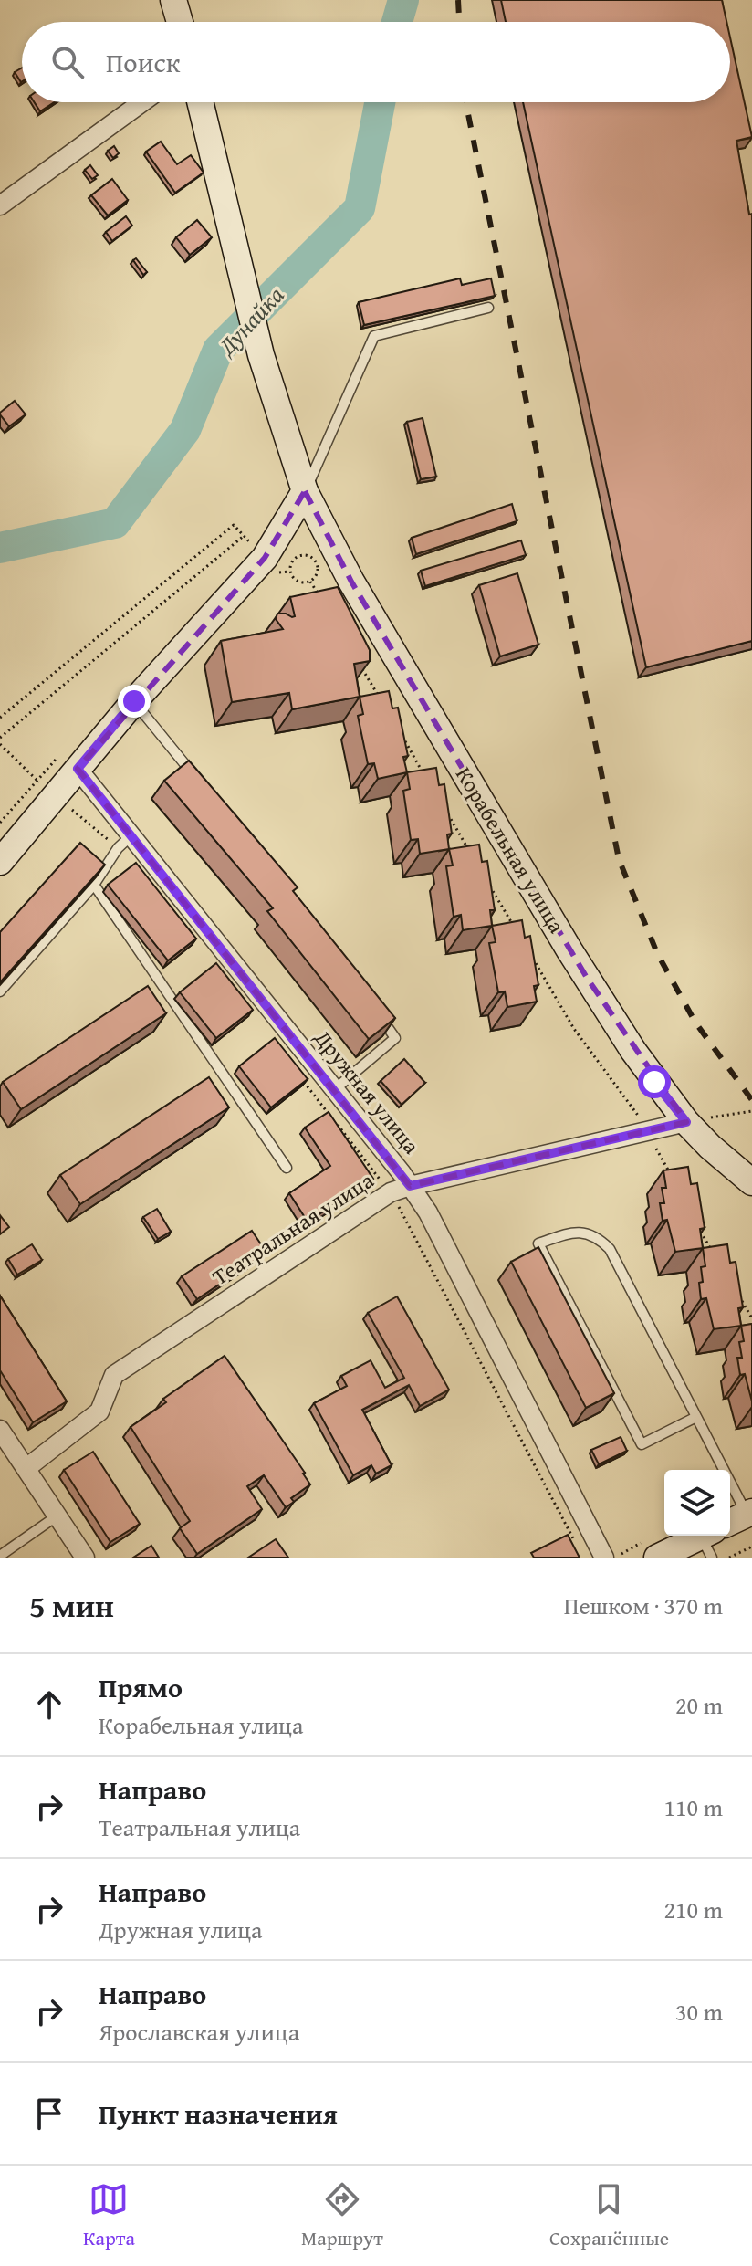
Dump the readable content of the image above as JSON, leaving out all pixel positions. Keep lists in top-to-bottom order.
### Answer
{
  "streets": {
    "street": ["Корабельная улица", "Дружная улица", "Театральная улица"]
  },
  "crossings": [
    ["Корабельная улица", "Театральная улица"],
    ["Дружная улица", "Театральная улица"]
  ],
  "water": ["Дунайка"],
  "page": {
    "search": "Поиск",
    "heading": ["5 мин", "Пешком · 370 m"],
    "list": [
      ["Прямо", "Корабельная улица", "20 m"],
      ["Направо", "Театральная улица", "110 m"],
      ["Направо", "Дружная улица", "210 m"],
      ["Направо", "Ярославская улица", "30 m"],
      "Пункт назначения"
    ],
    "nav": ["Карта", "Маршрут", "Сохранённые"]
  }
}
